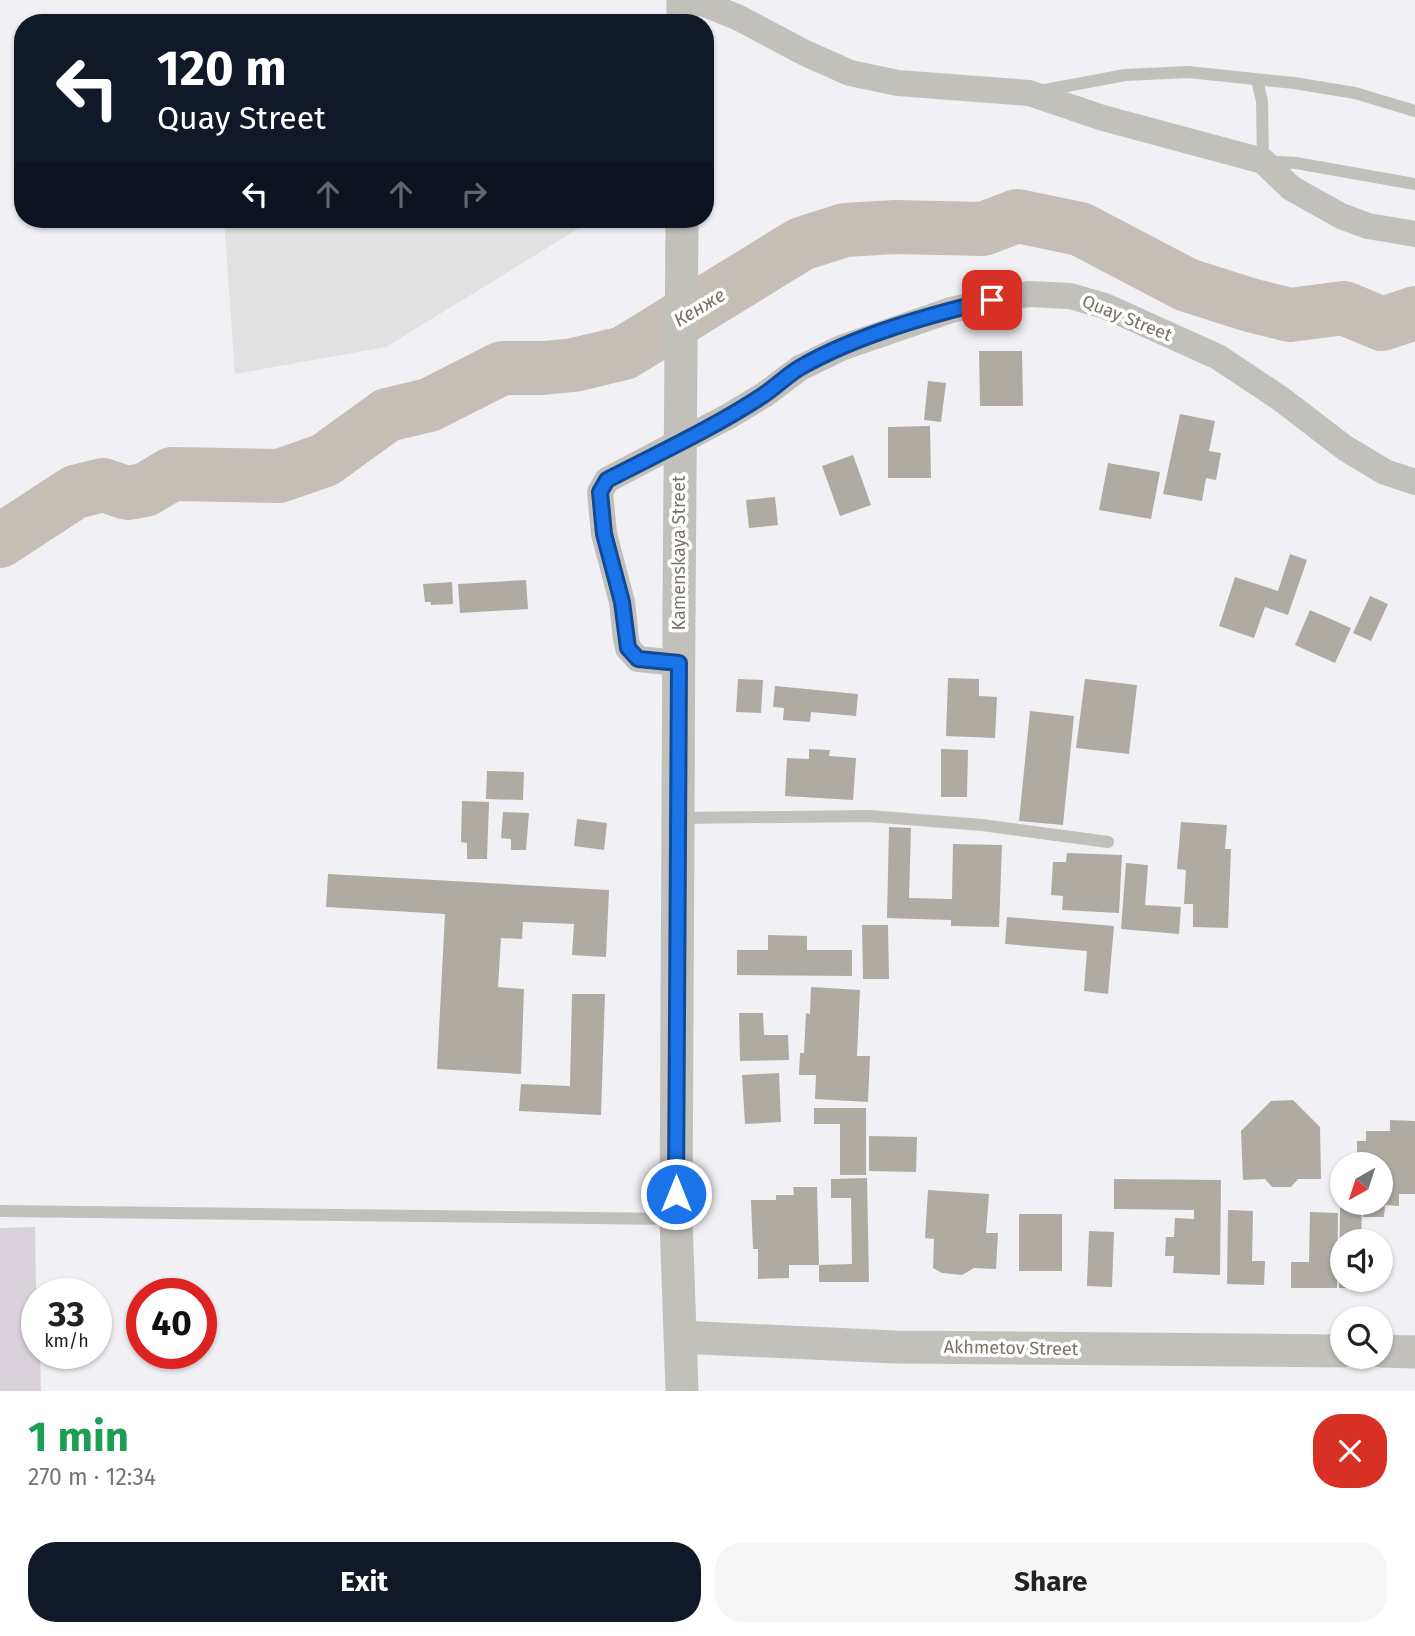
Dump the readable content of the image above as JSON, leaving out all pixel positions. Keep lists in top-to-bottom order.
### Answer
{
  "streets": {
    "street": ["Quay Street", "Kamenskaya Street", "Akhmetov Street"]
  },
  "crossings": [
    ["Quay Street", "Kamenskaya Street"],
    ["Kamenskaya Street", "Akhmetov Street"]
  ],
  "water": ["Кенже"],
  "north": "bottom left",
  "page": {
    "turn": ["120 m", "Quay Street"],
    "speed": "33 km/h",
    "limit": "40",
    "heading": ["1 min", "270 m · 12:34"],
    "buttons": ["Exit", "Share"]
  }
}
